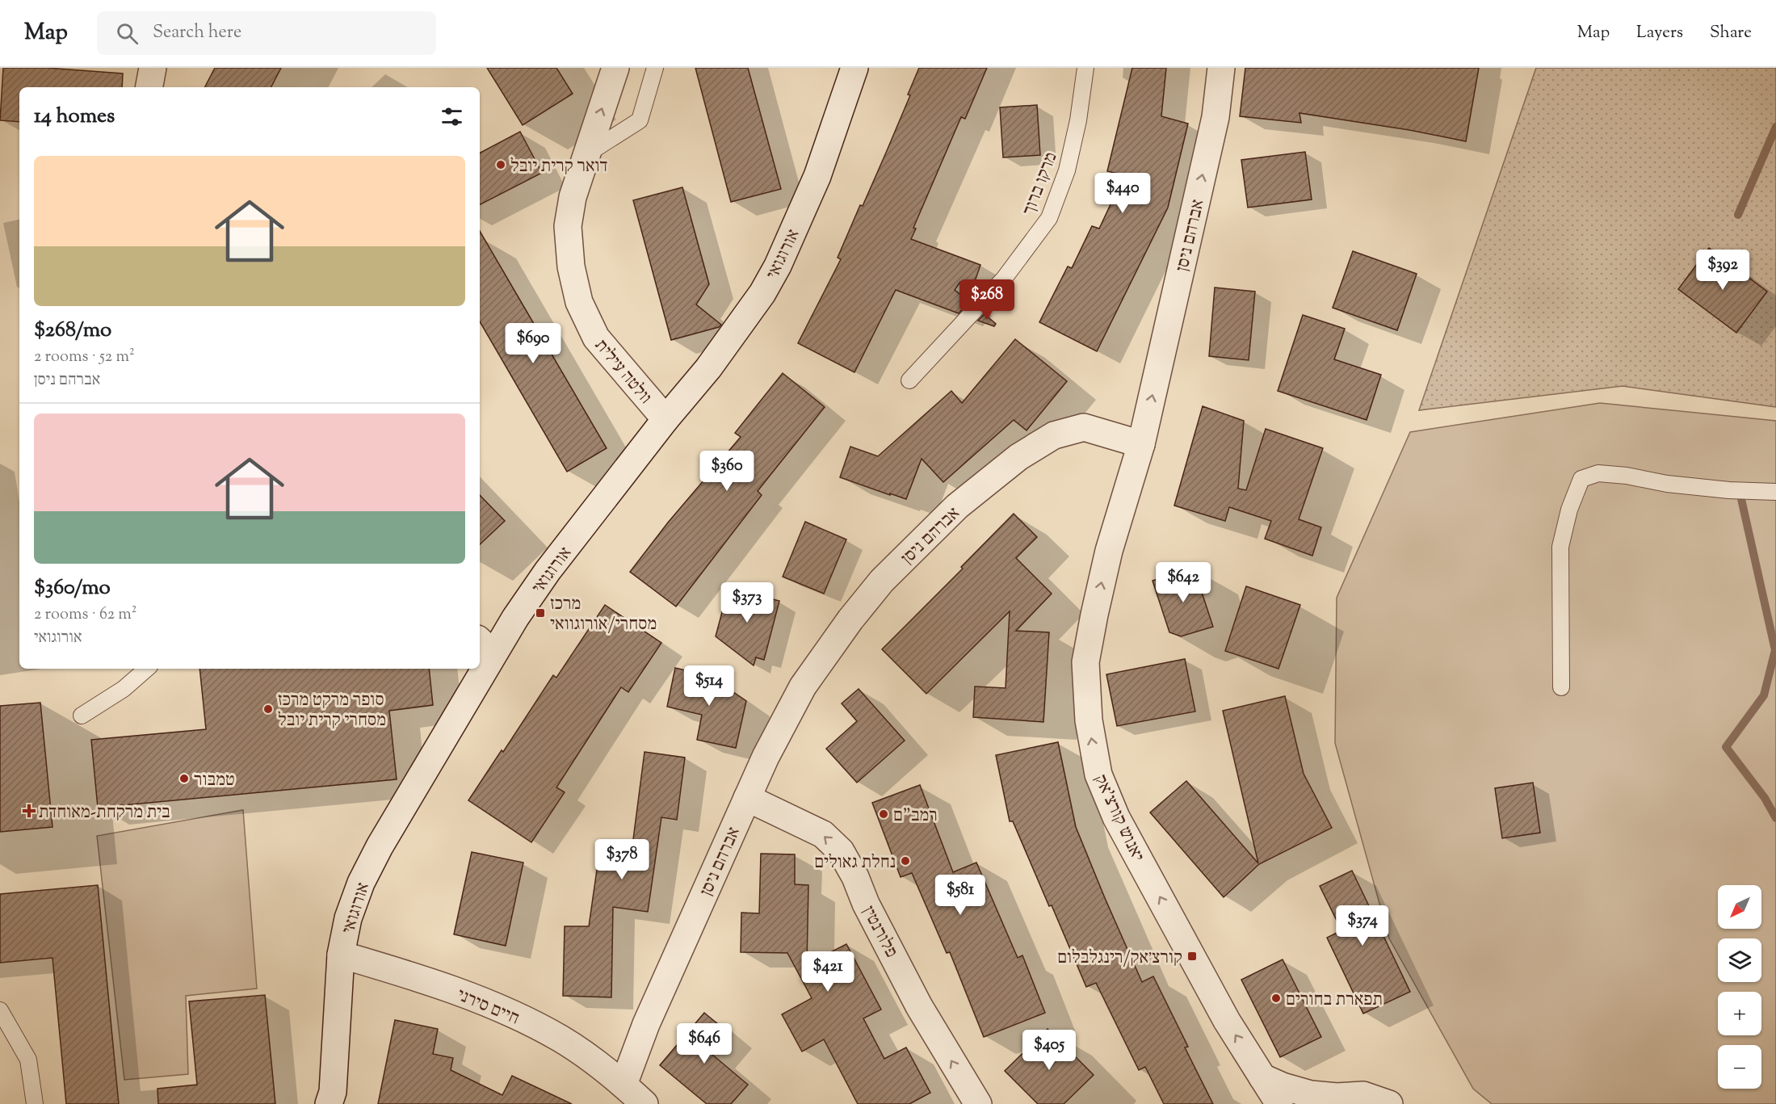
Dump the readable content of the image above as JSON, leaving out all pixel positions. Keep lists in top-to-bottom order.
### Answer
{
  "streets": {
    "street": [
      "אברהם ניסן",
      "אורוגואי",
      "וולטה עילית",
      "יאנוש קורצ'אק",
      "פלורנטין",
      "חיים סירני"
    ],
    "lane": ["מרקו ברוך"]
  },
  "crossings": [
    ["אברהם ניסן", "יאנוש קורצ'אק"],
    ["אברהם ניסן", "פלורנטין"],
    ["אברהם ניסן", "חיים סירני"],
    ["אורוגואי", "וולטה עילית"],
    ["אורוגואי", "חיים סירני"]
  ],
  "one_way": ["יאנוש קורצ'אק", "פלורנטין"],
  "places": {
    "other": [
      "דואר קרית יובל",
      "סופר מרקט מרכז מסחרי קרית יובל",
      "טמבור",
      "רמב\"ם",
      "נחלת גאולים",
      "תפארת בחורים"
    ],
    "transit": ["מרכז מסחרי/אורוגוואי", "קורצ׳אק/רינגלבלום"],
    "health": ["בית מרקחת-מאוחדת"]
  },
  "north": "bottom left",
  "page": {
    "header": "Map",
    "search": "Search here",
    "nav": ["Map", "Layers", "Share"],
    "heading": "14 homes",
    "list": [
      {
        "name": "$268/mo",
        "note": "2 rooms · 52 m² · אברהם ניסן"
      },
      {
        "name": "$360/mo",
        "note": "2 rooms · 62 m² · אורוגואי"
      }
    ],
    "price": [
      "$440",
      "$392",
      "$268",
      "$690",
      "$360",
      "$642",
      "$373",
      "$514",
      "$378",
      "$581",
      "$374",
      "$421",
      "$646",
      "$405"
    ],
    "map_buttons": ["+", "−"]
  }
}
